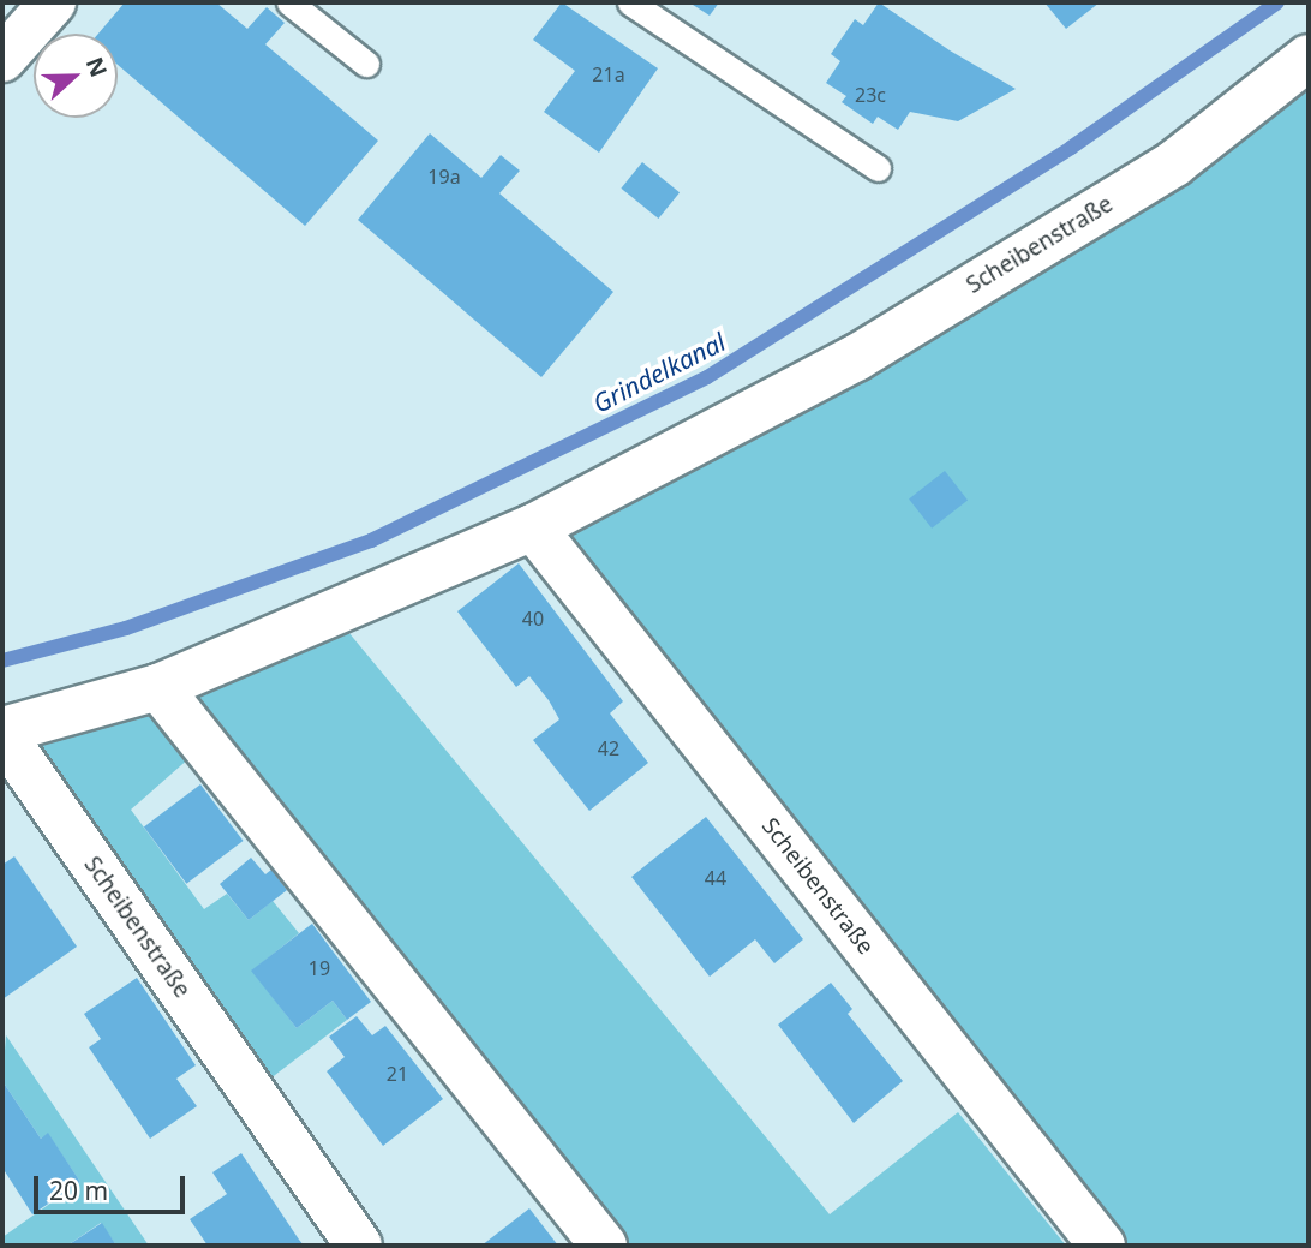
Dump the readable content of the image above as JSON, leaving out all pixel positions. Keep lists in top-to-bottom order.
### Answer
{
  "streets": {
    "street": ["Scheibenstraße"]
  },
  "water": ["Grindelkanal"],
  "house_numbers": [
    "21a",
    "23c",
    "19a",
    "40",
    "42",
    "44",
    "19",
    "21"
  ],
  "scale_bar": "20 m",
  "north": "right"
}
